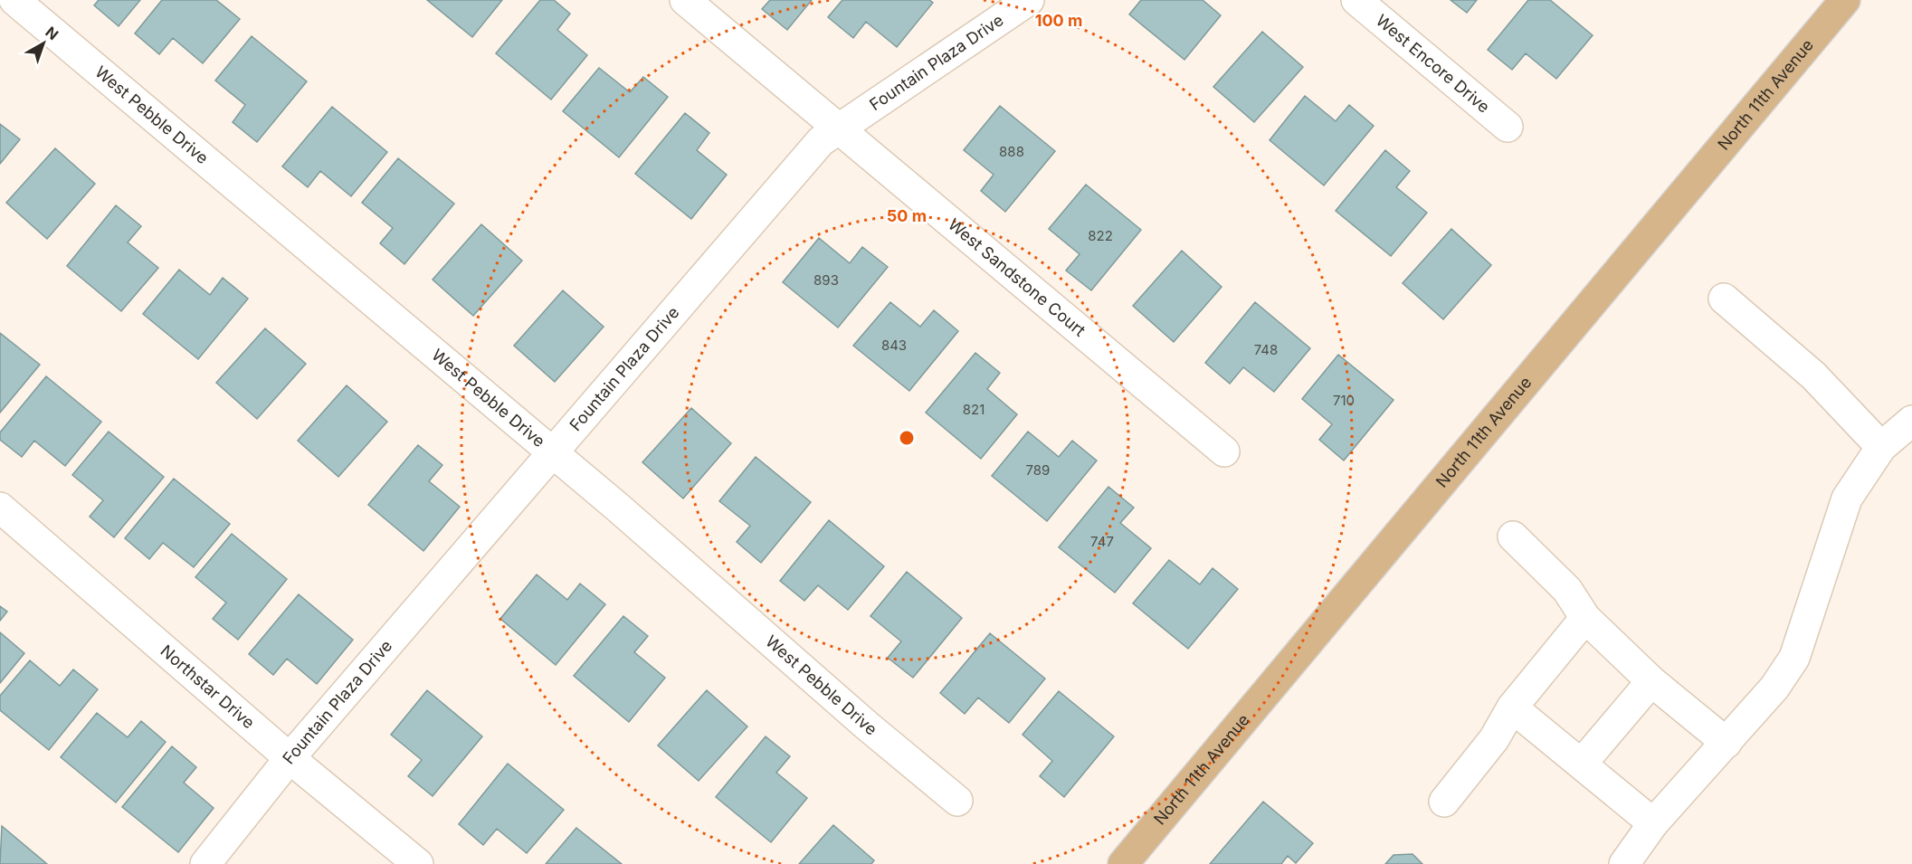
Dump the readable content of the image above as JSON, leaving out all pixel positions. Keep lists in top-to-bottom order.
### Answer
{
  "streets": {
    "main road": ["North 11th Avenue"],
    "street": [
      "West Encore Drive",
      "Fountain Plaza Drive",
      "West Pebble Drive",
      "West Sandstone Court",
      "Northstar Drive"
    ]
  },
  "crossings": [
    ["Fountain Plaza Drive", "West Pebble Drive"],
    ["Fountain Plaza Drive", "West Sandstone Court"],
    ["Fountain Plaza Drive", "Northstar Drive"]
  ],
  "house_numbers": [
    "888",
    "822",
    "893",
    "843",
    "748",
    "710",
    "821",
    "789",
    "747"
  ],
  "north": "top right",
  "rings": ["100 m", "50 m"]
}
